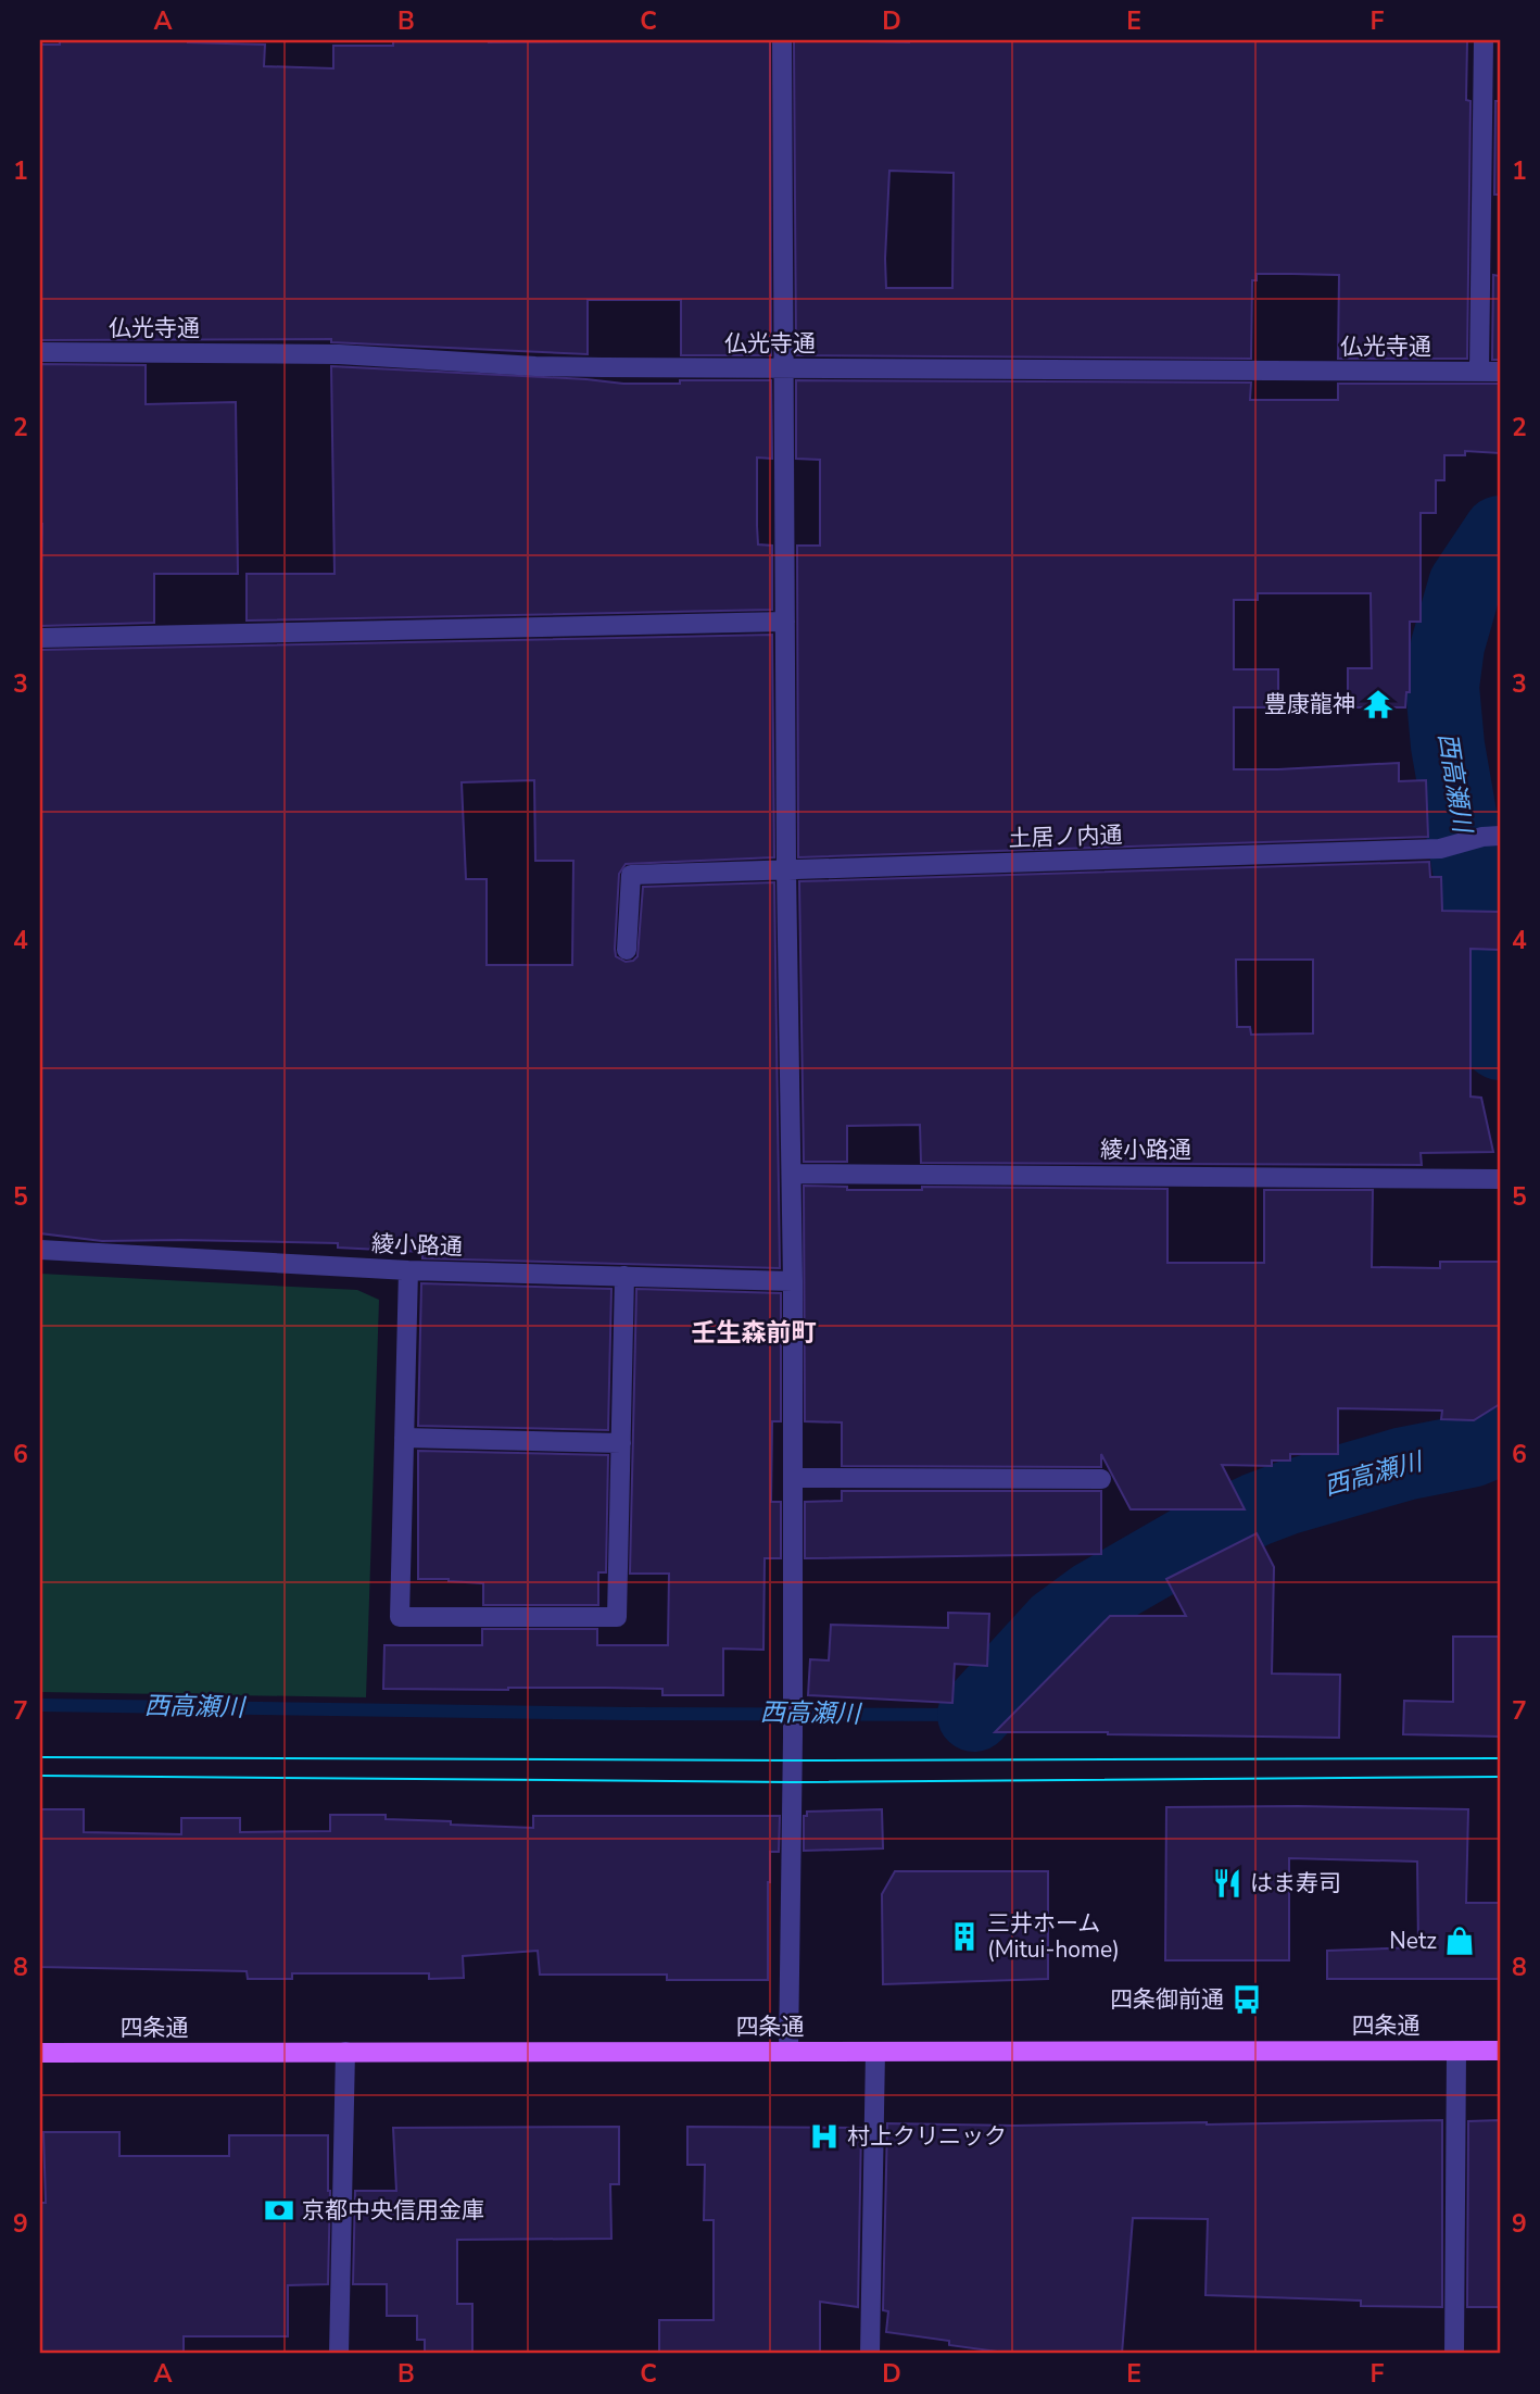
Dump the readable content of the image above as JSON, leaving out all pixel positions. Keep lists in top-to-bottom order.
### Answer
{
  "streets": {
    "main road": ["四条通"],
    "street": ["仏光寺通", "土居ノ内通", "綾小路通"]
  },
  "districts": ["壬生森前町"],
  "water": ["西高瀬川"],
  "places": {
    "temple": ["豊康龍神"],
    "restaurant": ["はま寿司"],
    "building": ["三井ホーム (Mitui-home)"],
    "shop": ["Netz"],
    "bus stop": ["四条御前通"],
    "hospital": ["村上クリニック"],
    "bank": ["京都中央信用金庫"]
  },
  "grid": {
    "columns": [
      "A",
      "B",
      "C",
      "D",
      "E",
      "F"
    ],
    "rows": [
      "1",
      "2",
      "3",
      "4",
      "5",
      "6",
      "7",
      "8",
      "9"
    ]
  }
}
